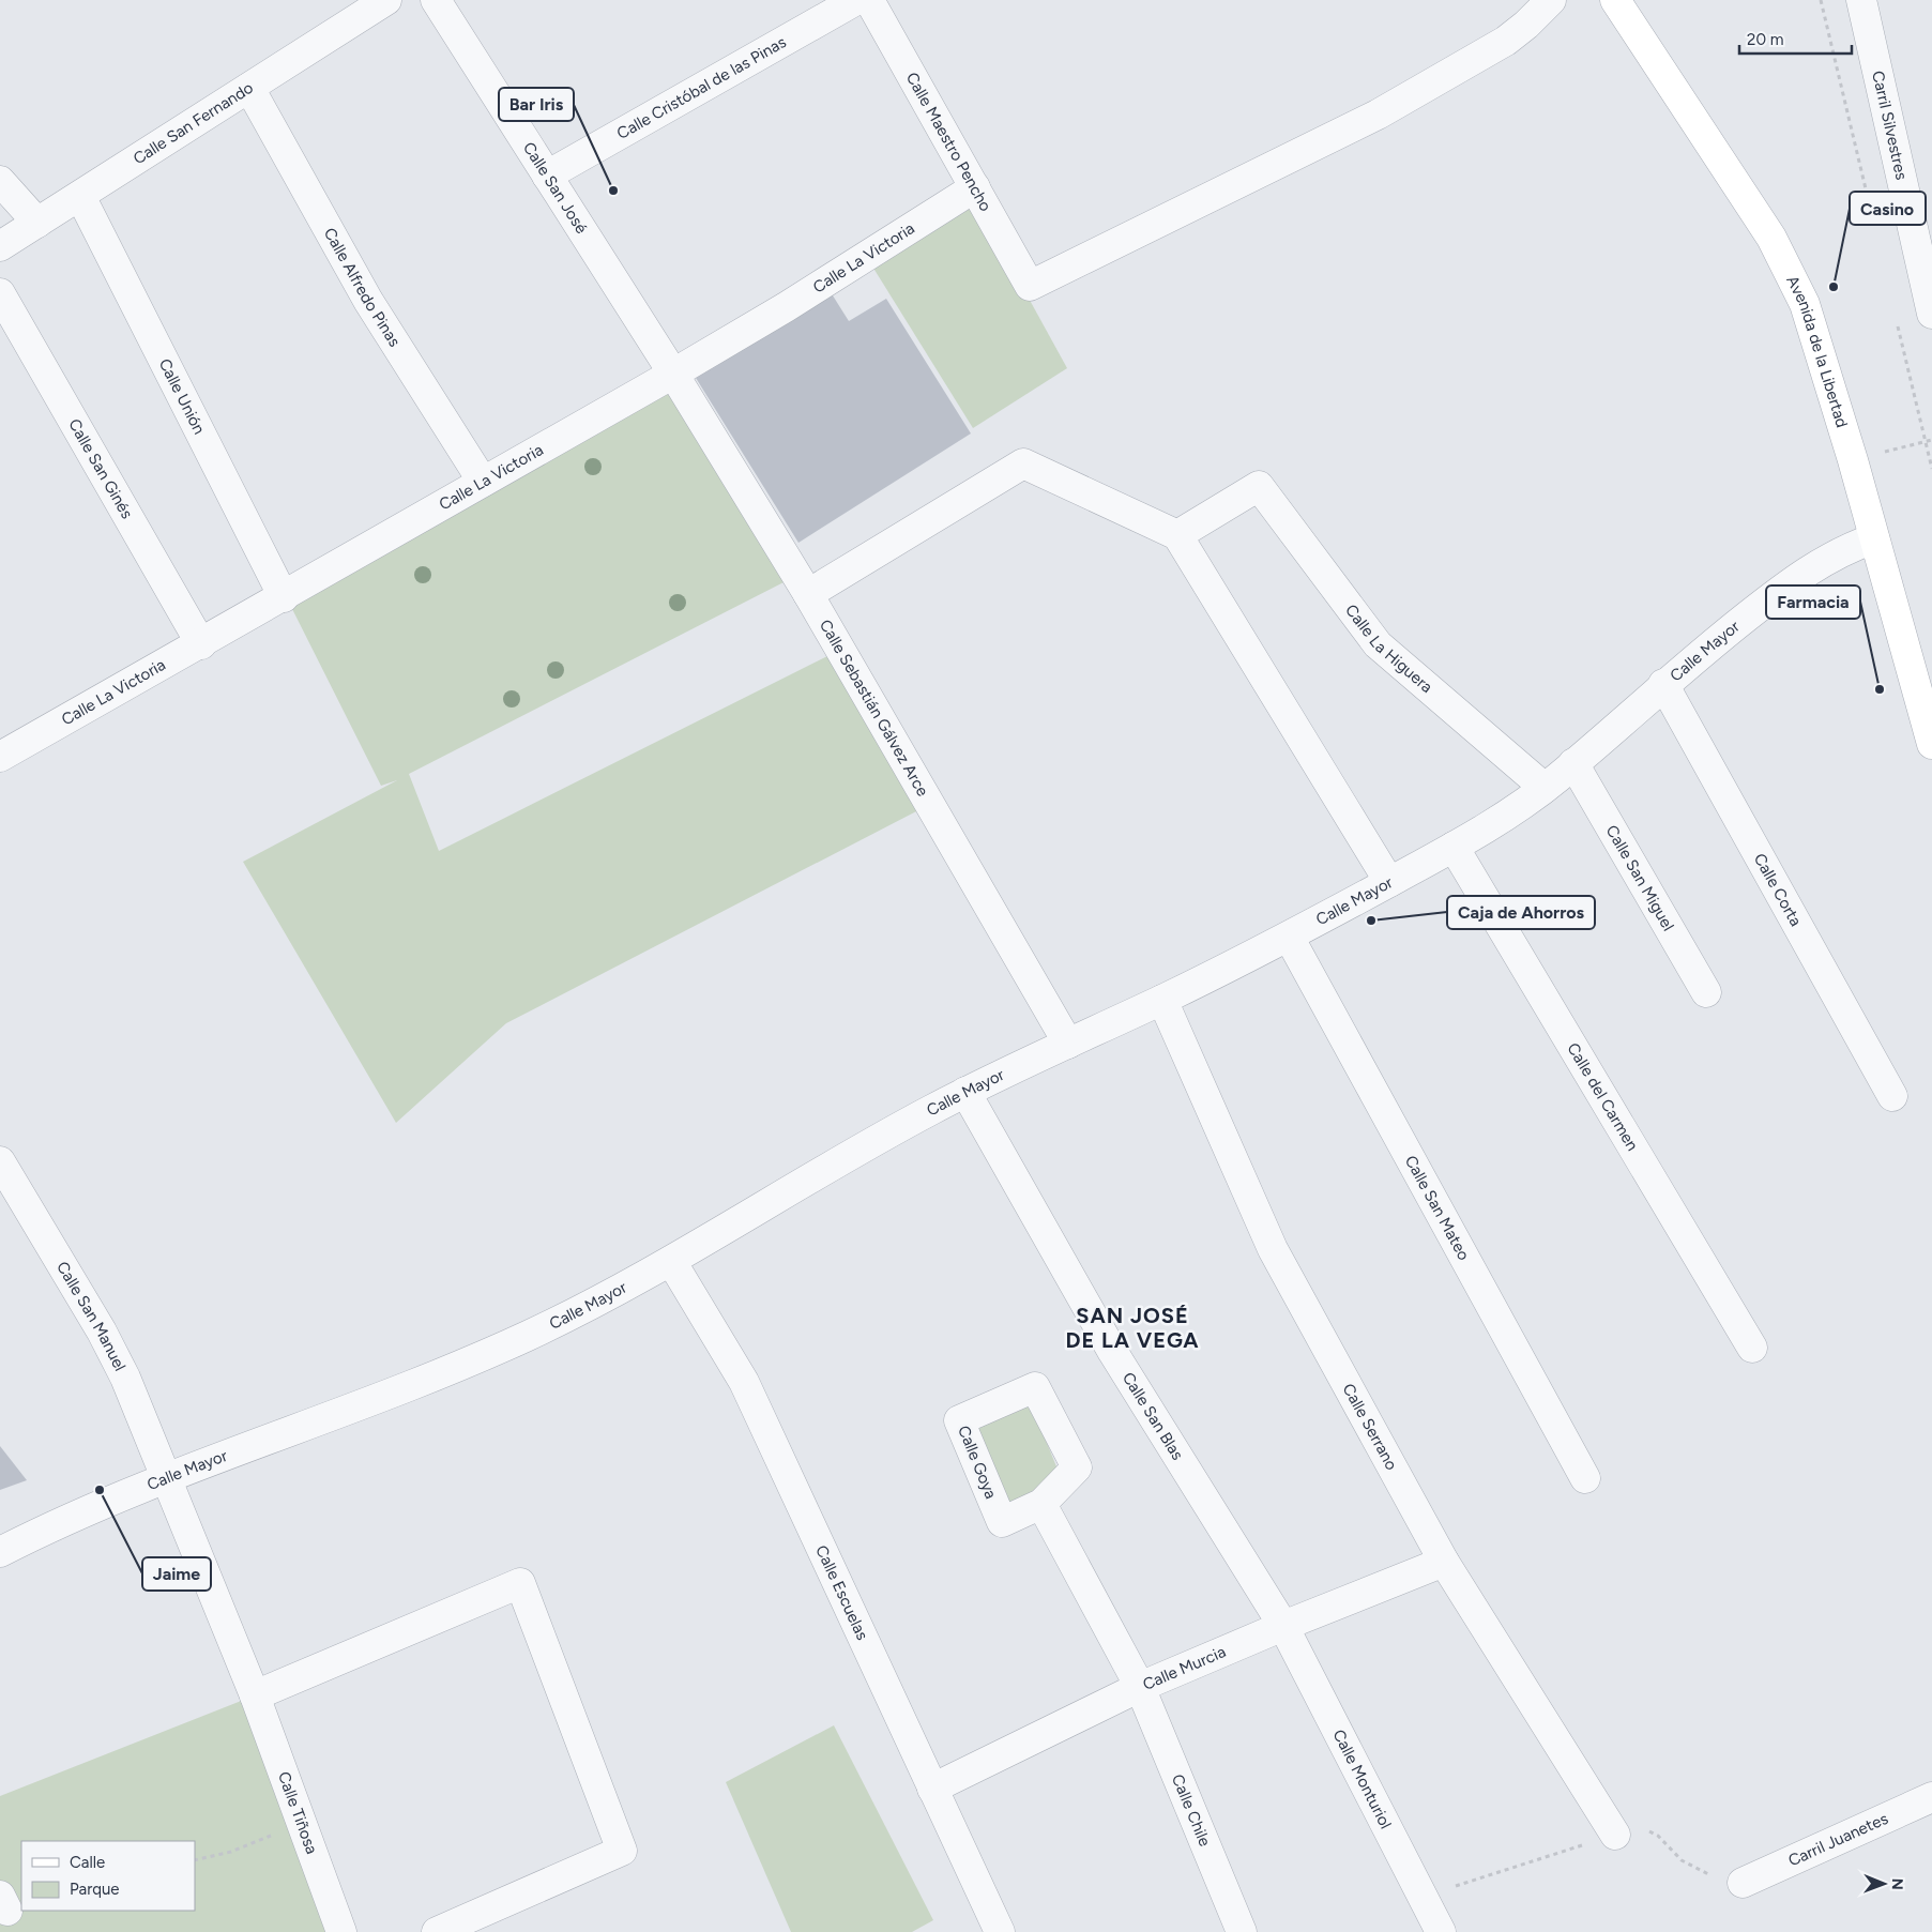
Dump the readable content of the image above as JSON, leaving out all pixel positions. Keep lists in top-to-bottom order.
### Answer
{
  "streets": {
    "main road": ["Avenida de la Libertad"],
    "street": [
      "Calle Cristóbal de las Pinas",
      "Calle San Fernando",
      "Carril Silvestres",
      "Calle Maestro Pencho",
      "Calle San José",
      "Calle La Victoria",
      "Calle Alfredo Pinas",
      "Calle Unión",
      "Calle San Ginés",
      "Calle La Higuera",
      "Calle Mayor",
      "Calle Sebastián Gálvez Arce",
      "Calle San Miguel",
      "Calle Corta",
      "Calle del Carmen",
      "Calle San Mateo",
      "Calle San Manuel",
      "Calle San Blas",
      "Calle Serrano",
      "Calle Goya",
      "Calle Escuelas",
      "Calle Murcia",
      "Calle Monturiol",
      "Calle Chile",
      "Calle Tiñosa",
      "Carril Juanetes"
    ]
  },
  "crossings": [
    ["Calle Cristóbal de las Pinas", "Calle San José"],
    ["Calle San Fernando", "Calle Alfredo Pinas"],
    ["Calle San Fernando", "Calle Unión"],
    ["Calle Maestro Pencho", "Calle La Victoria"],
    ["Calle San José", "Calle La Victoria"],
    ["Calle San José", "Calle Sebastián Gálvez Arce"],
    ["Calle La Victoria", "Calle Alfredo Pinas"],
    ["Calle La Victoria", "Calle Unión"],
    ["Calle La Victoria", "Calle San Ginés"],
    ["Calle La Victoria", "Calle Sebastián Gálvez Arce"],
    ["Avenida de la Libertad", "Calle Mayor"],
    ["Calle La Higuera", "Calle Mayor"],
    ["Calle Mayor", "Calle Sebastián Gálvez Arce"],
    ["Calle Mayor", "Calle San Miguel"],
    ["Calle Mayor", "Calle Corta"],
    ["Calle Mayor", "Calle del Carmen"],
    ["Calle Mayor", "Calle San Mateo"],
    ["Calle Mayor", "Calle San Manuel"],
    ["Calle Mayor", "Calle San Blas"],
    ["Calle Mayor", "Calle Serrano"],
    ["Calle Mayor", "Calle Escuelas"],
    ["Calle San Manuel", "Calle Tiñosa"],
    ["Calle San Blas", "Calle Murcia"],
    ["Calle San Blas", "Calle Monturiol"],
    ["Calle Serrano", "Calle Murcia"],
    ["Calle Escuelas", "Calle Murcia"],
    ["Calle Murcia", "Calle Monturiol"],
    ["Calle Murcia", "Calle Chile"]
  ],
  "districts": ["SAN JOSÉ DE LA VEGA"],
  "places": [
    "Bar Iris",
    "Casino",
    "Farmacia",
    "Caja de Ahorros",
    "Jaime"
  ],
  "legend": ["Calle", "Parque"],
  "scale_bar": "20 m",
  "north": "right"
}
